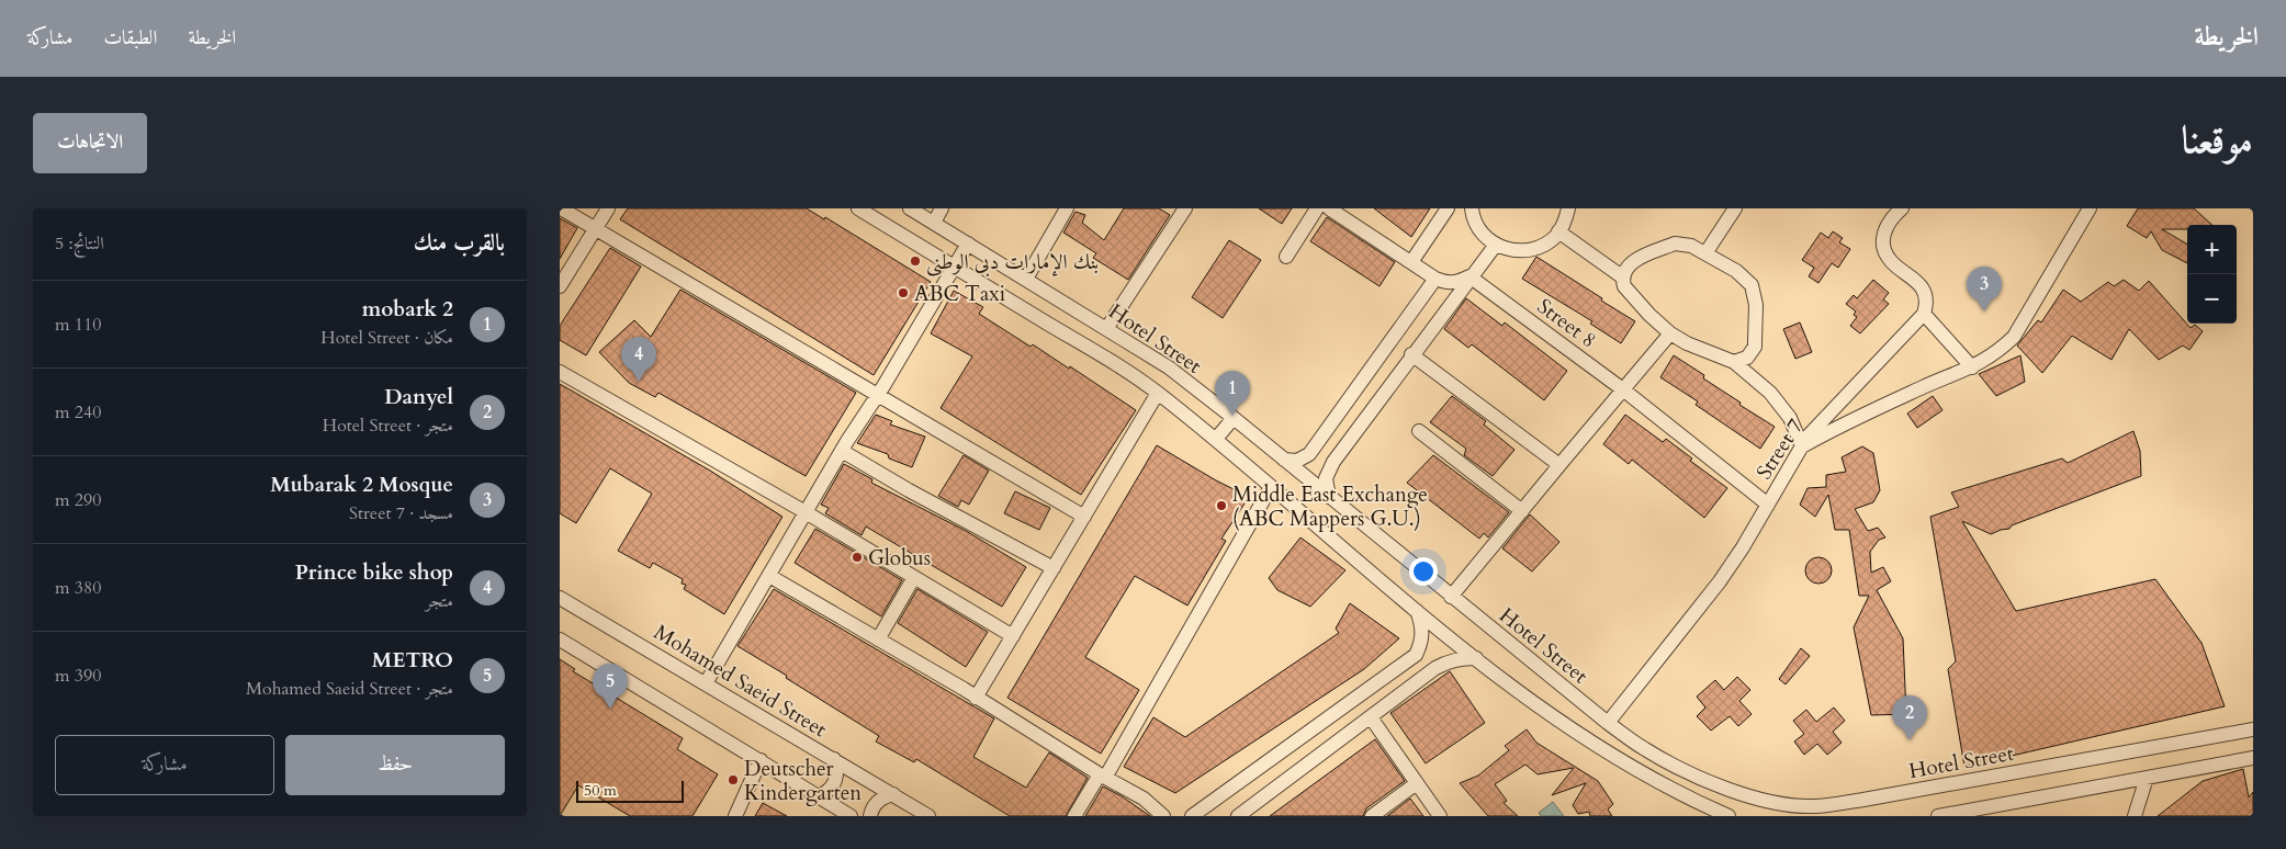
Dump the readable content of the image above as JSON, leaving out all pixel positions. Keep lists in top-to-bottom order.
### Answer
{
  "streets": {
    "street": [
      "Street 8",
      "Hotel Street",
      "Street 7",
      "Mohamed Saeid Street"
    ]
  },
  "crossings": [
    ["Street 8", "Street 7"],
    ["Hotel Street", "Street 7"]
  ],
  "places": [
    "بنك الإمارات دبى الوطنى",
    "ABC Taxi",
    "Middle East Exchange (ABC Mappers G.U.)",
    "Globus",
    "Deutscher Kindergarten"
  ],
  "scale_bar": "50 m",
  "page": {
    "header": "الخريطة",
    "nav": ["الخريطة", "الطبقات", "مشاركة"],
    "title": "موقعنا",
    "buttons": [
      "الاتجاهات",
      ["حفظ", "مشاركة"]
    ],
    "heading": ["بالقرب منك", "النتائج: 5"],
    "map_buttons": ["+", "−"],
    "pins": [
      "3",
      "4",
      "1",
      "5",
      "2"
    ],
    "list": [
      {
        "mark": "1",
        "name": "mobark 2",
        "note": "مكان · Hotel Street",
        "value": "110 m"
      },
      {
        "mark": "2",
        "name": "Danyel",
        "note": "متجر · Hotel Street",
        "value": "240 m"
      },
      {
        "mark": "3",
        "name": "Mubarak 2 Mosque",
        "note": "مسجد · Street 7",
        "value": "290 m"
      },
      {
        "mark": "4",
        "name": "Prince bike shop",
        "note": "متجر",
        "value": "380 m"
      },
      {
        "mark": "5",
        "name": "METRO",
        "note": "متجر · Mohamed Saeid Street",
        "value": "390 m"
      }
    ],
    "scale": "50 m"
  }
}
